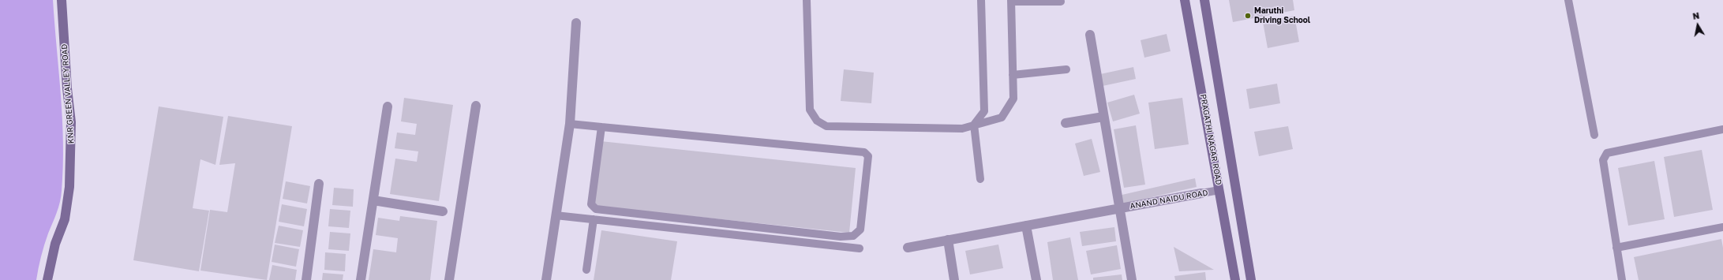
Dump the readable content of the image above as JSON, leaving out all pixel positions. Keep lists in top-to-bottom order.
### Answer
{
  "streets": {
    "main road": ["KNR GREEN VALLEY ROAD", "PRAGATHI NAGAR ROAD"],
    "street": ["ANAND NAIDU ROAD"]
  },
  "crossings": [
    ["PRAGATHI NAGAR ROAD", "ANAND NAIDU ROAD"]
  ],
  "places": ["Maruthi Driving School"],
  "north": "top"
}
